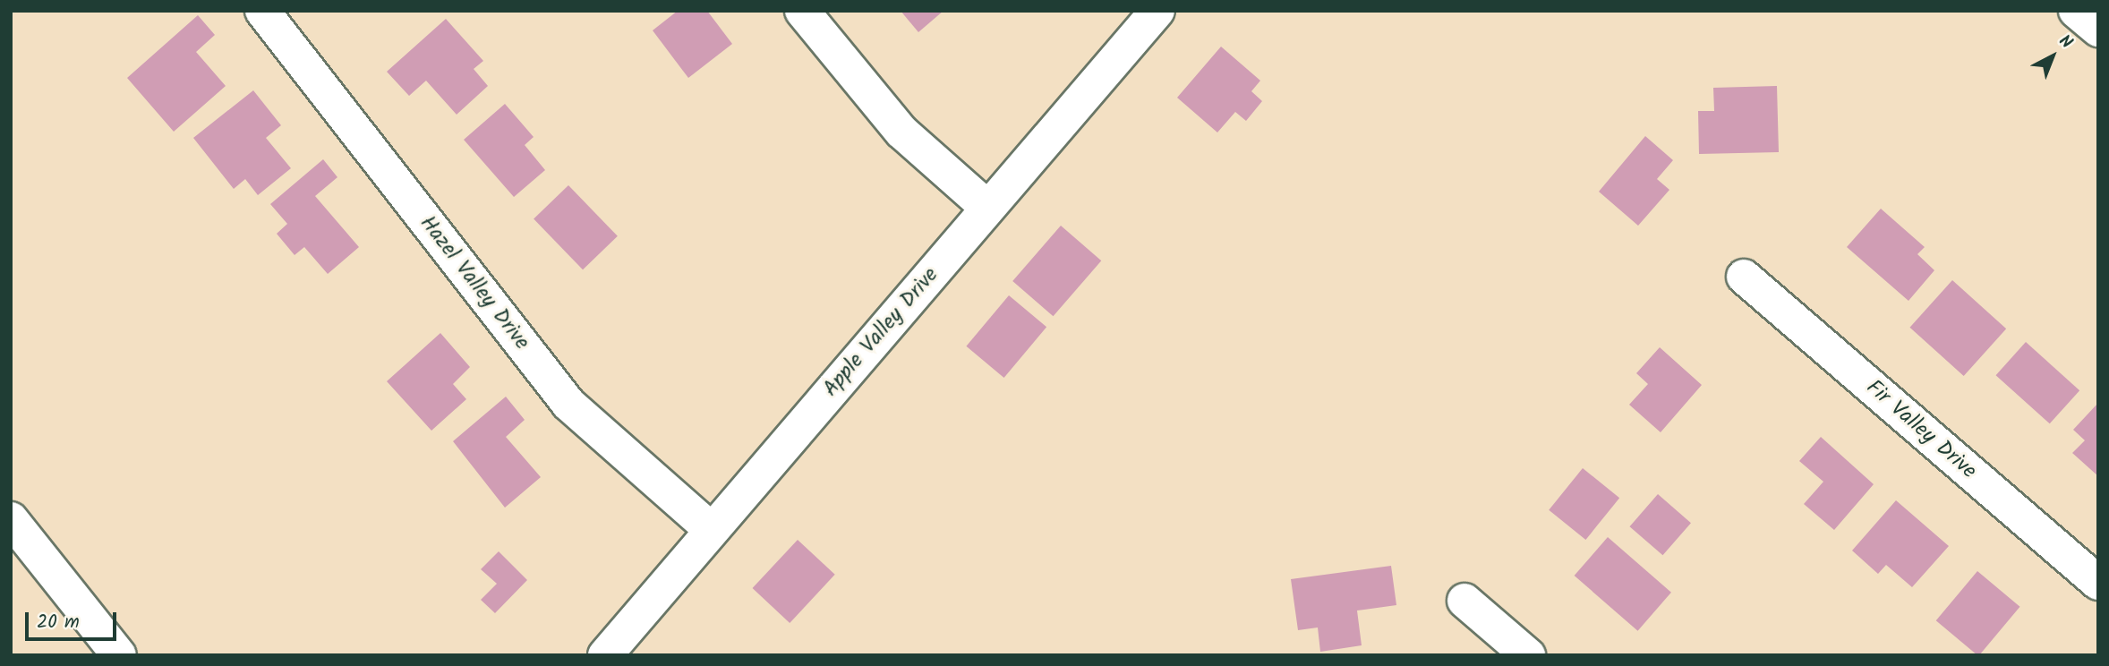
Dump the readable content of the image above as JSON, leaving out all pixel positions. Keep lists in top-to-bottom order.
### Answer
{
  "streets": {
    "street": ["Hazel Valley Drive", "Apple Valley Drive", "Fir Valley Drive"]
  },
  "crossings": [
    ["Hazel Valley Drive", "Apple Valley Drive"]
  ],
  "scale_bar": "20 m",
  "north": "top right"
}
